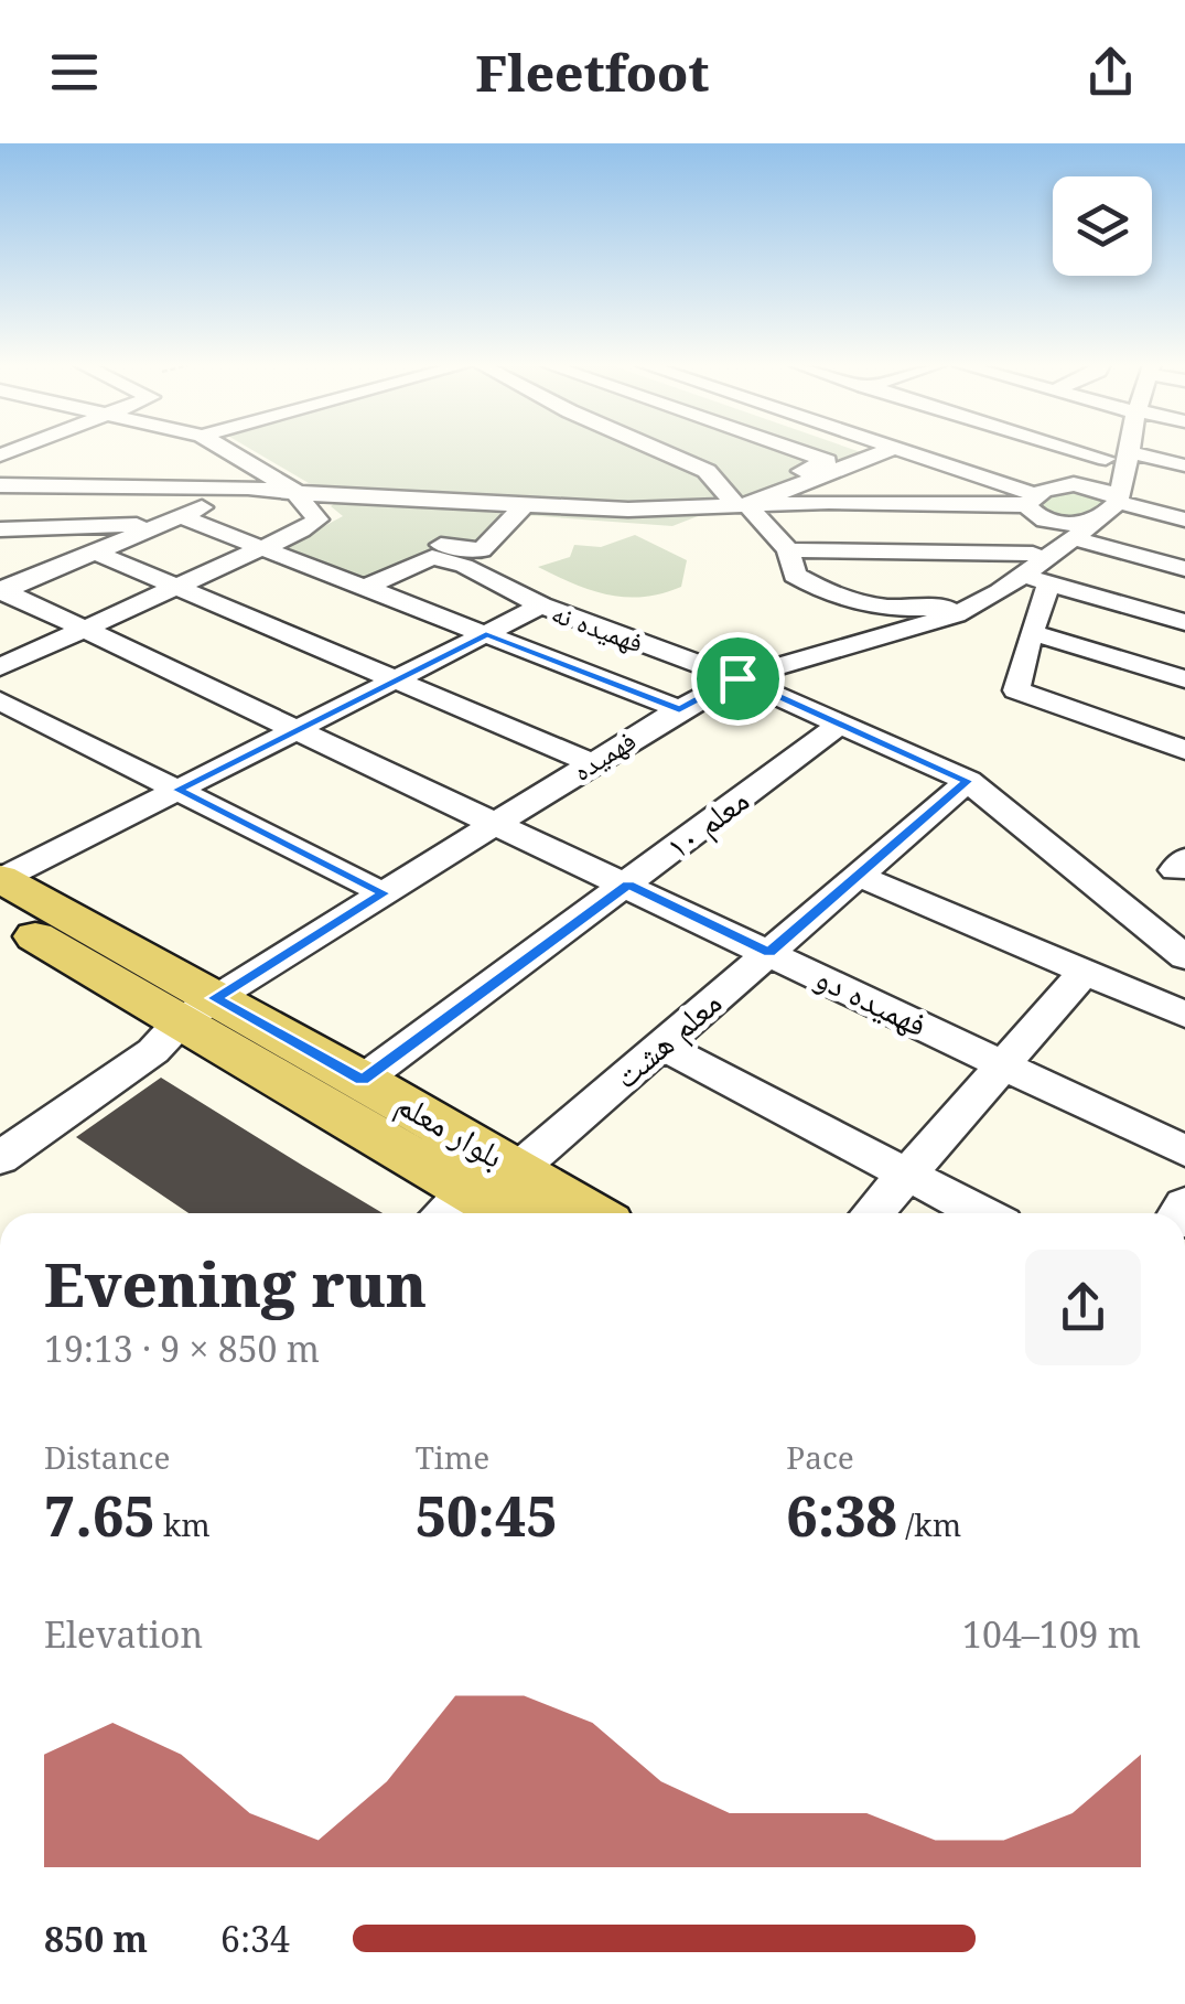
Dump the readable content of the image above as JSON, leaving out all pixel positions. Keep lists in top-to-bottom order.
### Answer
{
  "streets": {
    "main road": ["بلوار معلم"],
    "street": [
      "فهمیده نه",
      "فهمیده",
      "معلم ۱۰",
      "فهمیده دو",
      "معلم هشت"
    ]
  },
  "crossings": [
    ["فهمیده نه", "فهمیده"],
    ["فهمیده نه", "معلم ۱۰"],
    ["فهمیده نه", "فهمیده دو"],
    ["فهمیده نه", "معلم هشت"],
    ["فهمیده نه", "بلوار معلم"],
    ["فهمیده", "فهمیده دو"],
    ["فهمیده", "بلوار معلم"],
    ["معلم ۱۰", "فهمیده دو"],
    ["معلم ۱۰", "بلوار معلم"],
    ["فهمیده دو", "معلم هشت"],
    ["معلم هشت", "بلوار معلم"]
  ],
  "page": {
    "header": "Fleetfoot",
    "heading": ["Evening run", "19:13 · 9 × 850 m"],
    "stats": [
      ["Distance", "7.65 km"],
      ["Time", "50:45"],
      ["Pace", "6:38 /km"]
    ],
    "chart": ["Elevation", "104–109 m"],
    "list": [
      {
        "name": "850 m",
        "note": "6:34"
      }
    ]
  }
}
